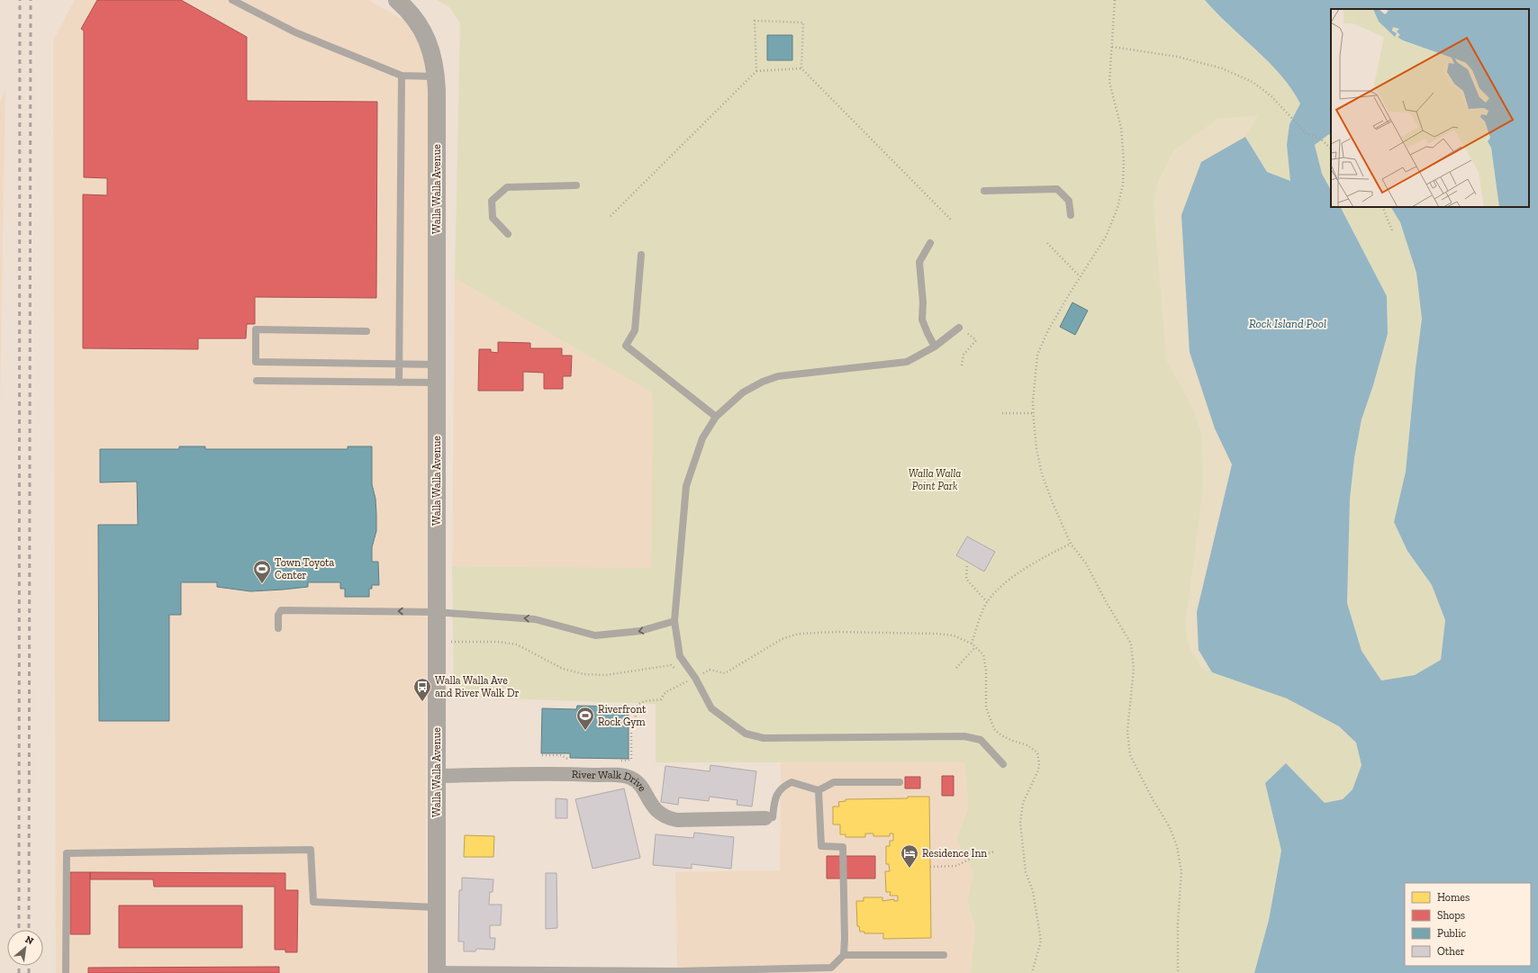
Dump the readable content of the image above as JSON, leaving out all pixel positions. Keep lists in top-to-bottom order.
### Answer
{
  "streets": {
    "street": ["Walla Walla Avenue", "River Walk Drive"]
  },
  "crossings": [
    ["Walla Walla Avenue", "River Walk Drive"]
  ],
  "water": ["Rock Island Pool"],
  "parks": ["Walla Walla Point Park"],
  "places": {
    "sports": ["Town Toyota Center", "Riverfront Rock Gym"],
    "bus stop": ["Walla Walla Ave and River Walk Dr"],
    "hotel": ["Residence Inn"]
  },
  "legend": [
    "Homes",
    "Shops",
    "Public",
    "Other"
  ],
  "north": "top right"
}
